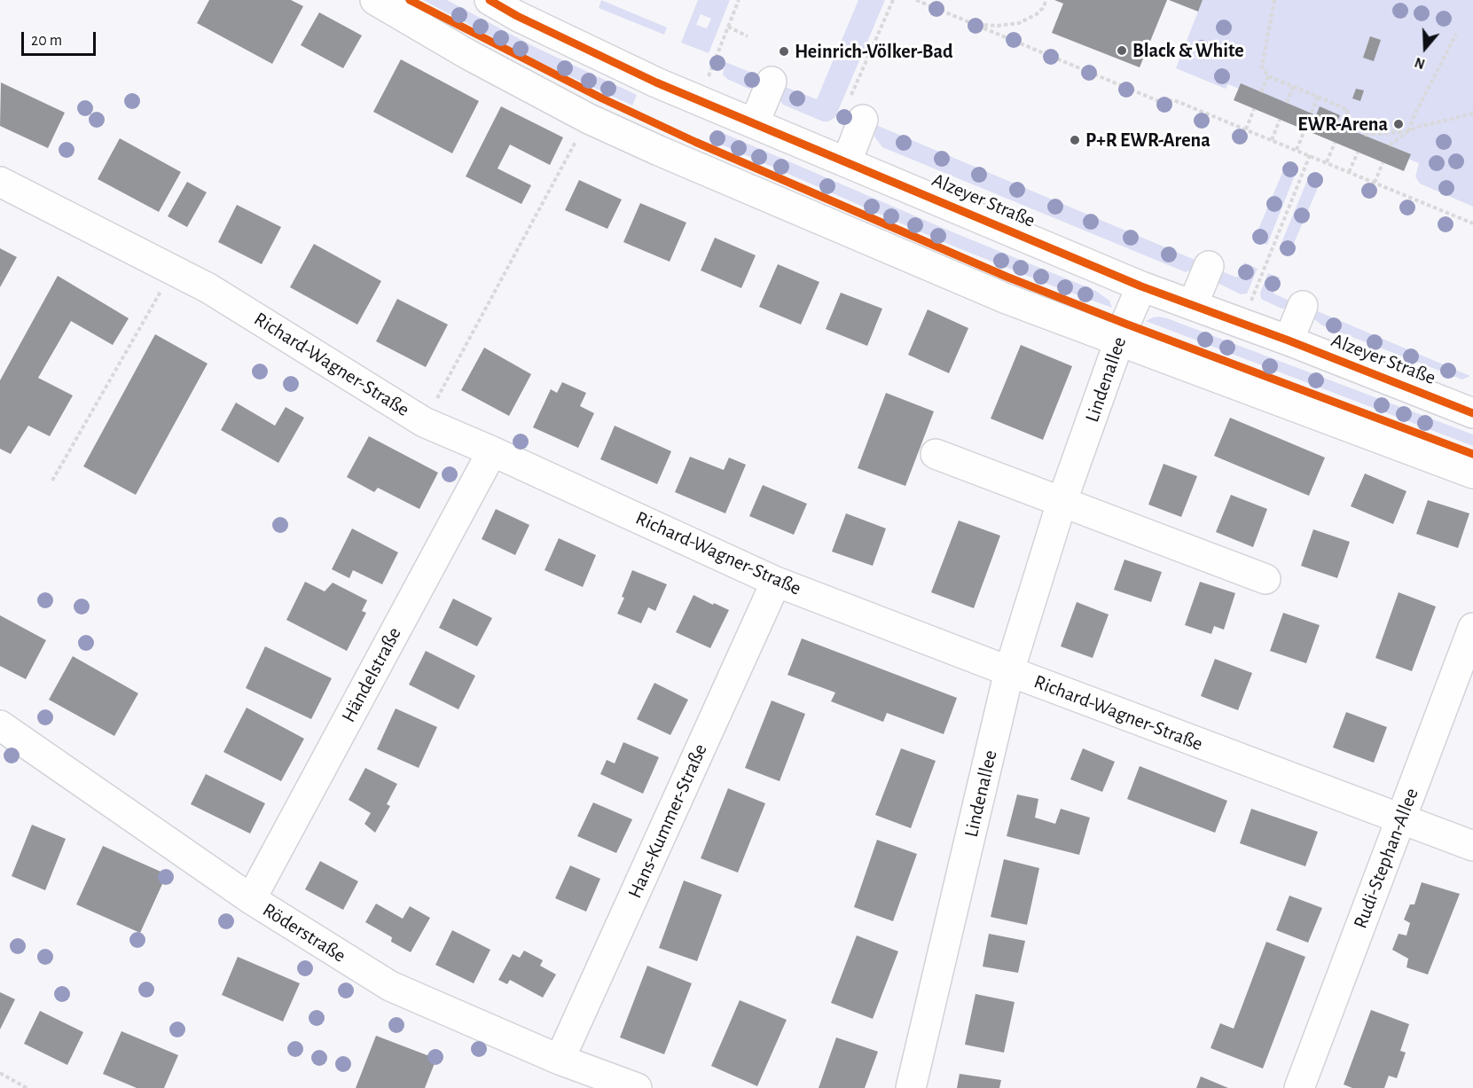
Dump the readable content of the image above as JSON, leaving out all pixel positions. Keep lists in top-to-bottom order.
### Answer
{
  "streets": {
    "street": [
      "Alzeyer Straße",
      "Richard-Wagner-Straße",
      "Lindenallee",
      "Händelstraße",
      "Hans-Kummer-Straße",
      "Rudi-Stephan-Allee",
      "Röderstraße"
    ]
  },
  "crossings": [
    ["Alzeyer Straße", "Lindenallee"],
    ["Richard-Wagner-Straße", "Lindenallee"],
    ["Richard-Wagner-Straße", "Händelstraße"],
    ["Richard-Wagner-Straße", "Hans-Kummer-Straße"],
    ["Richard-Wagner-Straße", "Rudi-Stephan-Allee"],
    ["Händelstraße", "Röderstraße"],
    ["Hans-Kummer-Straße", "Röderstraße"]
  ],
  "places": [
    "Black & White",
    "Heinrich-Völker-Bad",
    "EWR-Arena",
    "P+R EWR-Arena"
  ],
  "scale_bar": "20 m",
  "north": "bottom"
}
